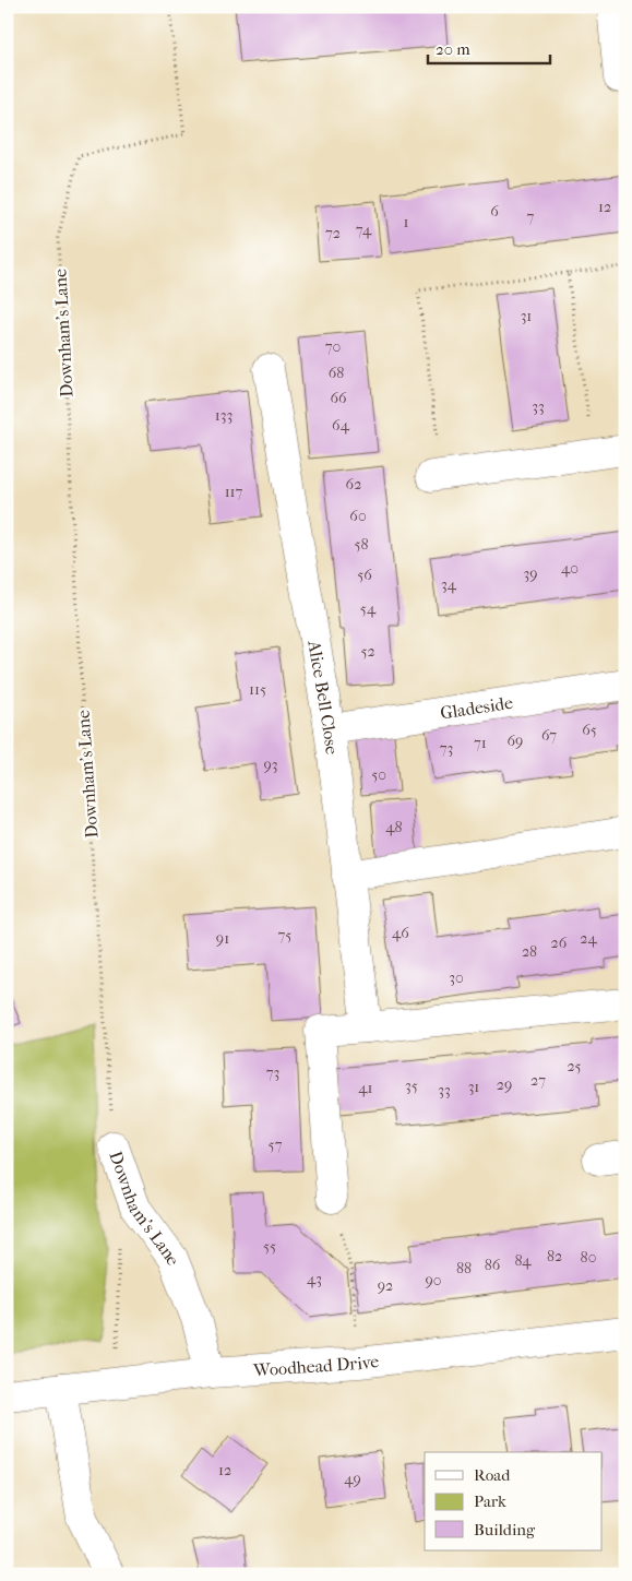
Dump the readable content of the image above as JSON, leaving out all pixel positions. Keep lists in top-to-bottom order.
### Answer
{
  "streets": {
    "street": [
      "Downham's Lane",
      "Alice Bell Close",
      "Gladeside",
      "Woodhead Drive"
    ]
  },
  "crossings": [
    ["Downham's Lane", "Woodhead Drive"],
    ["Alice Bell Close", "Gladeside"]
  ],
  "house_numbers": [
    "12",
    "6",
    "7",
    "1",
    "74",
    "72",
    "31",
    "70",
    "68",
    "66",
    "33",
    "133",
    "64",
    "62",
    "117",
    "60",
    "58",
    "40",
    "39",
    "56",
    "34",
    "54",
    "52",
    "115",
    "65",
    "67",
    "69",
    "71",
    "73",
    "93",
    "50",
    "48",
    "46",
    "75",
    "91",
    "24",
    "26",
    "28",
    "30",
    "25",
    "73",
    "27",
    "29",
    "35",
    "31",
    "41",
    "33",
    "57",
    "55",
    "82",
    "80",
    "84",
    "86",
    "88",
    "43",
    "90",
    "92",
    "12",
    "49"
  ],
  "legend": ["Road", "Park", "Building"],
  "scale_bar": "20 m"
}
